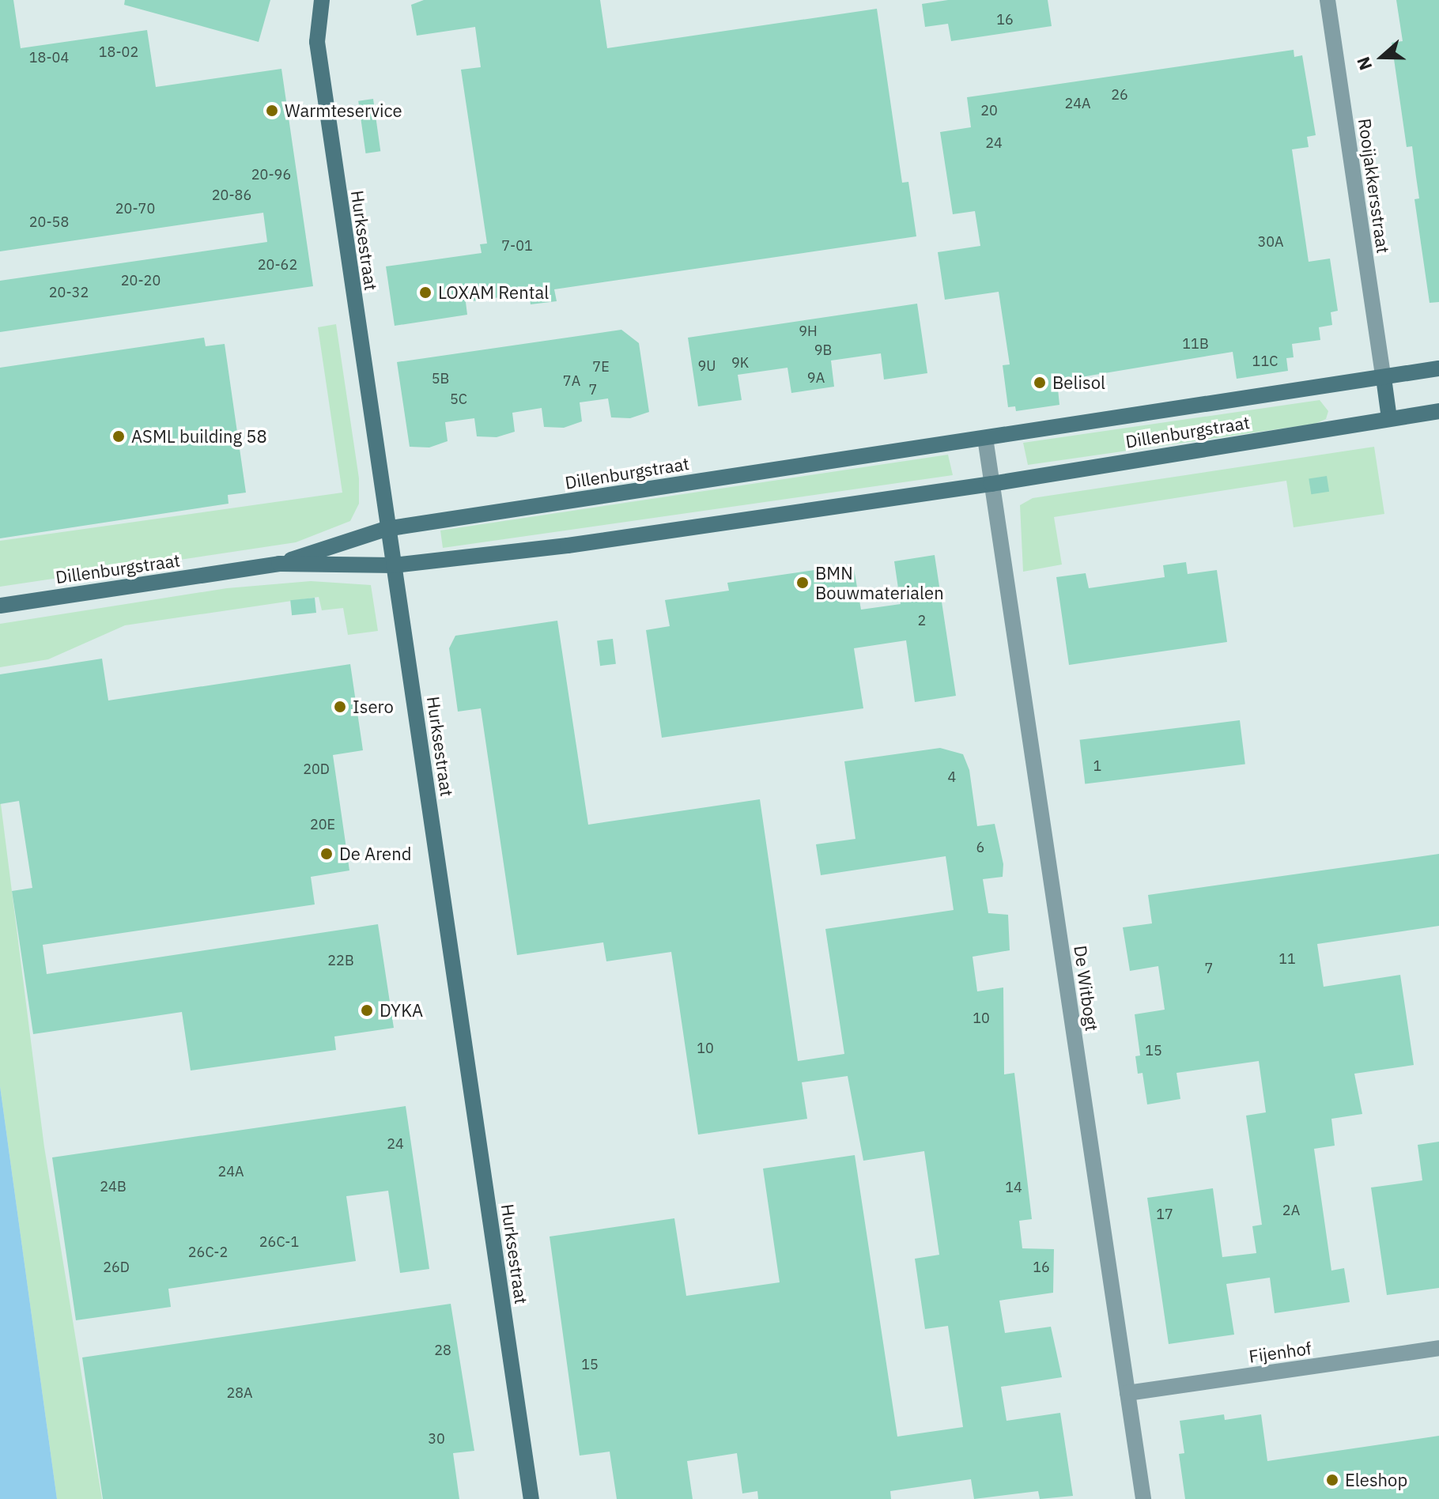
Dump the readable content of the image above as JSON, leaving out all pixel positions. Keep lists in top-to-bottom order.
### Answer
{
  "streets": {
    "street": [
      "Rooijakkersstraat",
      "Hurksestraat",
      "Dillenburgstraat",
      "De Witbogt",
      "Fijenhof"
    ]
  },
  "crossings": [
    ["Rooijakkersstraat", "Dillenburgstraat"],
    ["Hurksestraat", "Dillenburgstraat"],
    ["Dillenburgstraat", "De Witbogt"],
    ["De Witbogt", "Fijenhof"]
  ],
  "places": [
    "Warmteservice",
    "LOXAM Rental",
    "Belisol",
    "ASML building 58",
    "BMN Bouwmaterialen",
    "Isero",
    "De Arend",
    "DYKA",
    "Eleshop"
  ],
  "house_numbers": [
    "16",
    "18-02",
    "18-04",
    "26",
    "24A",
    "20",
    "24",
    "20-96",
    "20-86",
    "20-70",
    "20-58",
    "30A",
    "7-01",
    "20-62",
    "20-20",
    "20-32",
    "9H",
    "11B",
    "9B",
    "11C",
    "9K",
    "9U",
    "7E",
    "9A",
    "5B",
    "7A",
    "7",
    "5C",
    "2",
    "1",
    "20D",
    "4",
    "20E",
    "6",
    "11",
    "22B",
    "7",
    "10",
    "10",
    "15",
    "24",
    "24A",
    "24B",
    "14",
    "2A",
    "17",
    "26C-1",
    "26C-2",
    "26D",
    "16",
    "28",
    "15",
    "28A",
    "30"
  ],
  "north": "left"
}
